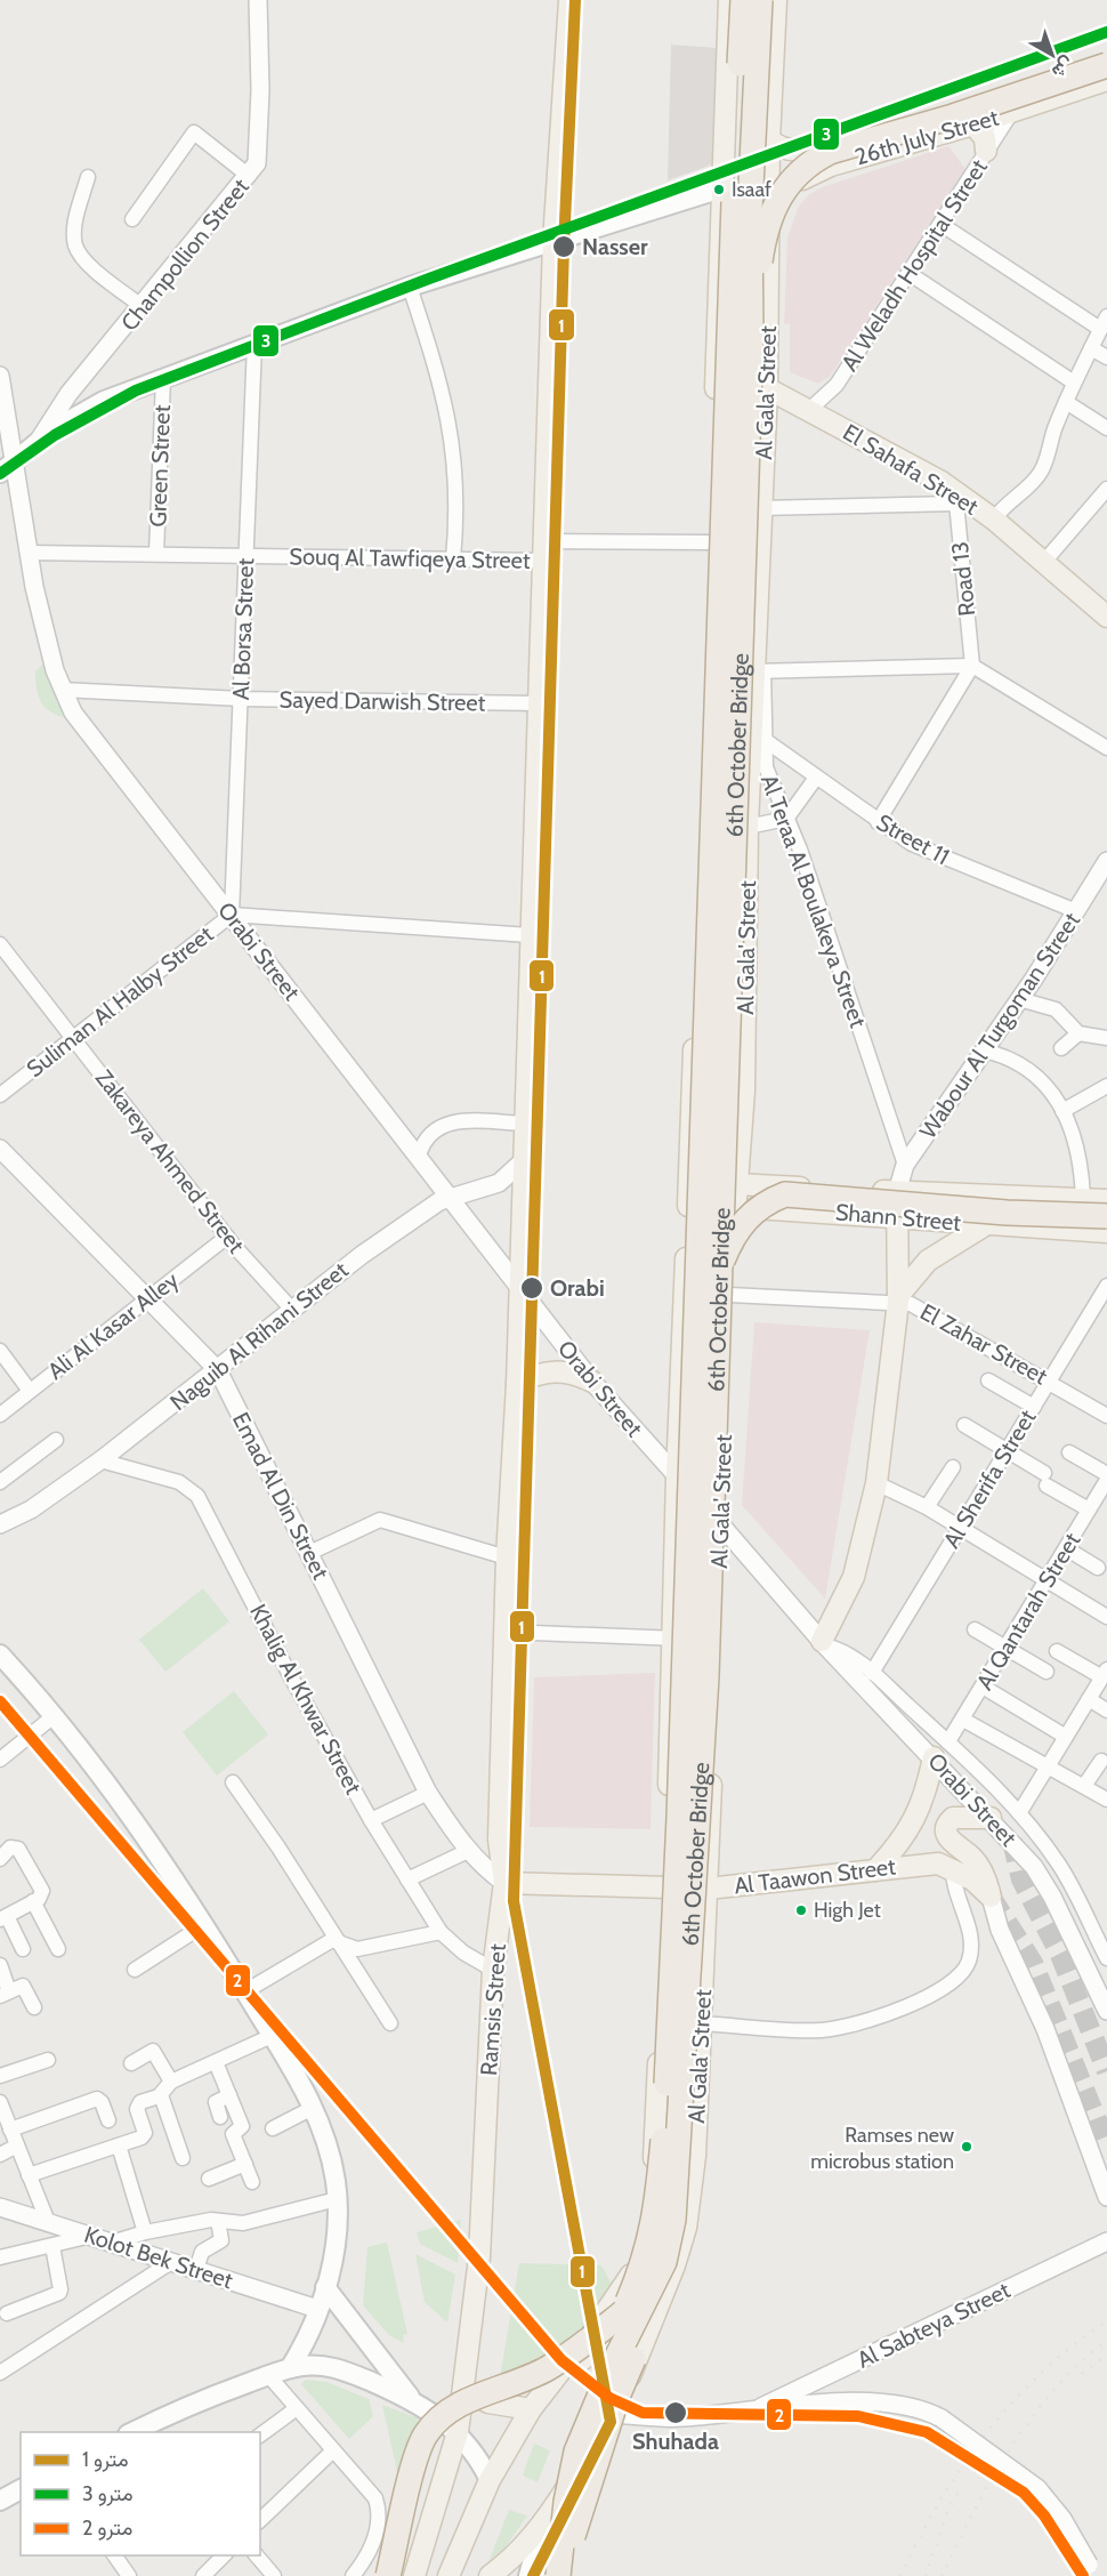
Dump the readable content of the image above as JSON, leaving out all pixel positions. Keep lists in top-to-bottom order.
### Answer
{
  "streets": {
    "highway": ["6th October Bridge"],
    "main road": [
      "26th July Street",
      "Al Gala' Street",
      "El Sahafa Street",
      "Shann Street",
      "Al Taawon Street",
      "Ramsis Street"
    ],
    "street": [
      "Champollion Street",
      "Al Weladh Hospital Street",
      "Green Street",
      "Souq Al Tawfiqeya Street",
      "Road 13",
      "Al Borsa Street",
      "Sayed Darwish Street",
      "Street 11",
      "Al Teraa Al Boulakeya Street",
      "Orabi Street",
      "Suliman Al Halby Street",
      "Wabour Al Turgoman Street",
      "Zakareya Ahmed Street",
      "Ali Al Kasar Alley",
      "Naguib Al Rihani Street",
      "El Zahar Street",
      "Al Sherifa Street",
      "Emad Al Din Street",
      "Al Qantarah Street",
      "Khalig Al Khwar Street",
      "Kolot Bek Street",
      "Al Sabteya Street"
    ]
  },
  "crossings": [
    ["26th July Street", "Al Weladh Hospital Street"],
    ["26th July Street", "Al Gala' Street"],
    ["Al Weladh Hospital Street", "El Sahafa Street"],
    ["Al Gala' Street", "El Sahafa Street"],
    ["Al Gala' Street", "Souq Al Tawfiqeya Street"],
    ["Al Gala' Street", "Al Teraa Al Boulakeya Street"],
    ["Al Gala' Street", "Orabi Street"],
    ["Al Gala' Street", "Shann Street"],
    ["Al Gala' Street", "El Zahar Street"],
    ["Al Gala' Street", "Al Taawon Street"],
    ["Green Street", "Souq Al Tawfiqeya Street"],
    ["El Sahafa Street", "Road 13"],
    ["Souq Al Tawfiqeya Street", "Al Borsa Street"],
    ["Souq Al Tawfiqeya Street", "Orabi Street"],
    ["Souq Al Tawfiqeya Street", "Ramsis Street"],
    ["Al Borsa Street", "Sayed Darwish Street"],
    ["Al Borsa Street", "Orabi Street"],
    ["Al Borsa Street", "Suliman Al Halby Street"],
    ["Sayed Darwish Street", "Orabi Street"],
    ["Sayed Darwish Street", "Ramsis Street"],
    ["Street 11", "Al Teraa Al Boulakeya Street"],
    ["Street 11", "Wabour Al Turgoman Street"],
    ["Al Teraa Al Boulakeya Street", "Wabour Al Turgoman Street"],
    ["Orabi Street", "Suliman Al Halby Street"],
    ["Orabi Street", "Naguib Al Rihani Street"],
    ["Orabi Street", "Ramsis Street"],
    ["Suliman Al Halby Street", "Zakareya Ahmed Street"],
    ["Suliman Al Halby Street", "Ramsis Street"],
    ["Wabour Al Turgoman Street", "Shann Street"],
    ["Zakareya Ahmed Street", "Ali Al Kasar Alley"],
    ["Zakareya Ahmed Street", "Naguib Al Rihani Street"],
    ["Ali Al Kasar Alley", "Emad Al Din Street"],
    ["Naguib Al Rihani Street", "Emad Al Din Street"],
    ["Naguib Al Rihani Street", "Khalig Al Khwar Street"],
    ["Naguib Al Rihani Street", "Ramsis Street"],
    ["El Zahar Street", "Al Sherifa Street"],
    ["Emad Al Din Street", "Al Taawon Street"],
    ["Emad Al Din Street", "Ramsis Street"],
    ["Khalig Al Khwar Street", "Ramsis Street"],
    ["Al Taawon Street", "Ramsis Street"]
  ],
  "places": [
    "Isaaf",
    "Nasser",
    "Orabi",
    "High Jet",
    "Ramses new microbus station",
    "Shuhada"
  ],
  "lines": ["metro line 1", "metro line 3", "metro line 2"],
  "legend": ["مترو 1", "مترو 3", "مترو 2"],
  "north": "bottom right"
}
